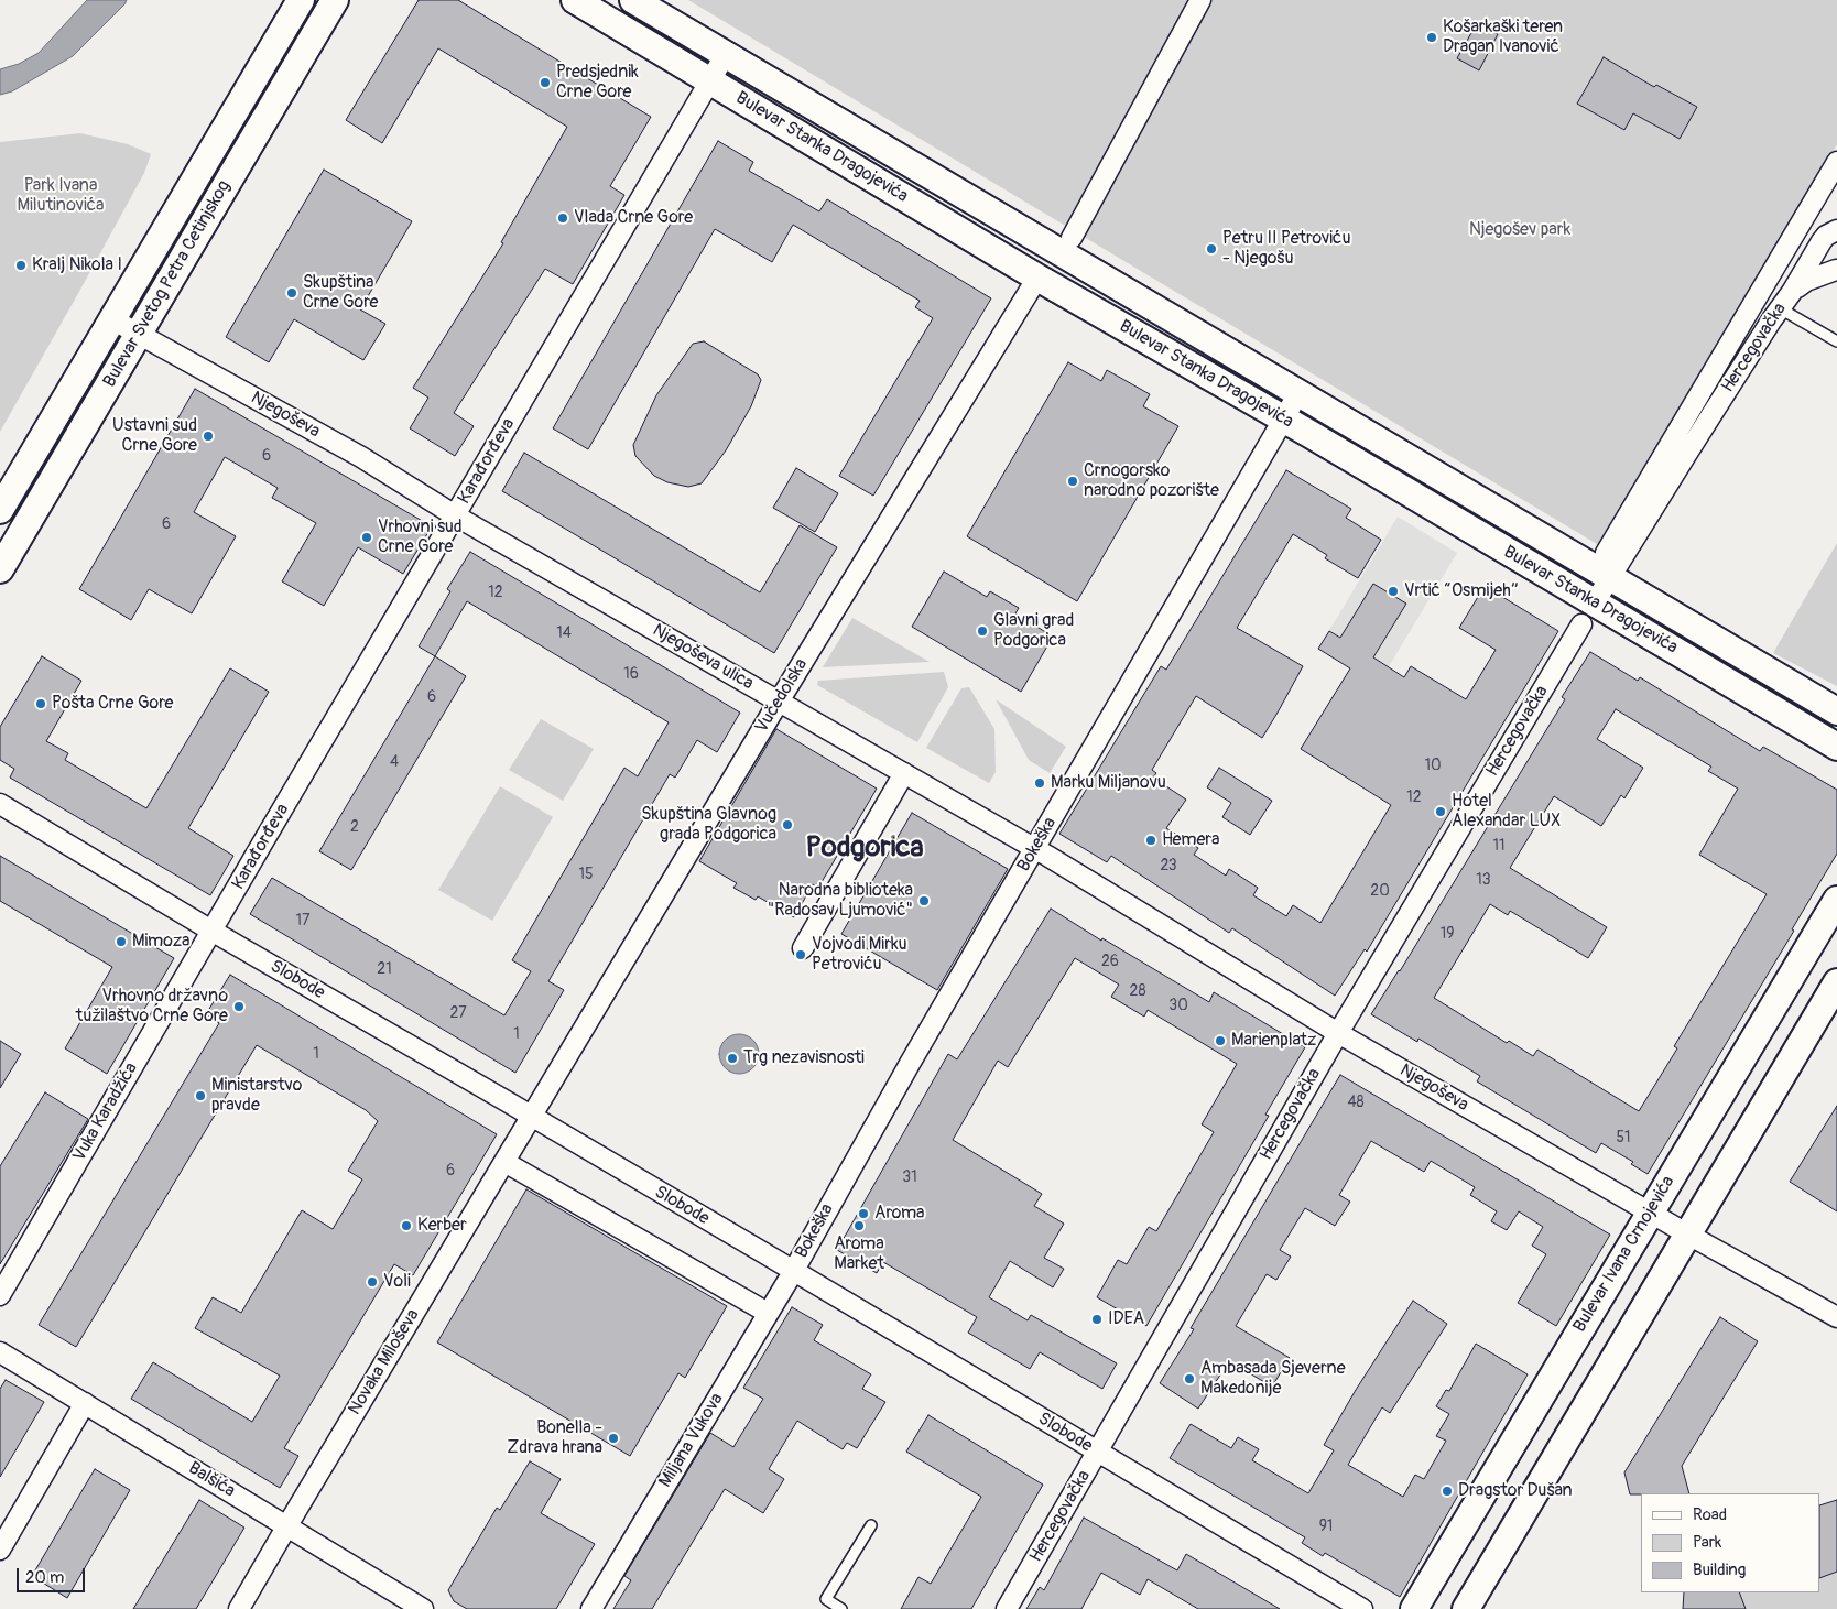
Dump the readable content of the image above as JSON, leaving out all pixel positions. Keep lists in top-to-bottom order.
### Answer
{
  "streets": {
    "street": [
      "Bulevar Stanka Dragojevića",
      "Bulevar Svetog Petra Cetinjskog",
      "Hercegovačka",
      "Njegoševa",
      "Karađorđeva",
      "Njegoševa ulica",
      "Vučedolska",
      "Bokeška",
      "Slobode",
      "Vuka Karadžića",
      "Bulevar Ivana Crnojevića",
      "Novaka Miloševa",
      "Miljana Vukova",
      "Balšića"
    ]
  },
  "crossings": [
    ["Bulevar Stanka Dragojevića", "Hercegovačka"],
    ["Bulevar Stanka Dragojevića", "Karađorđeva"],
    ["Bulevar Stanka Dragojevića", "Vučedolska"],
    ["Bulevar Stanka Dragojevića", "Bokeška"],
    ["Bulevar Svetog Petra Cetinjskog", "Njegoševa"],
    ["Hercegovačka", "Njegoševa"],
    ["Hercegovačka", "Slobode"],
    ["Njegoševa", "Karađorđeva"],
    ["Njegoševa", "Njegoševa ulica"],
    ["Njegoševa", "Bokeška"],
    ["Njegoševa", "Bulevar Ivana Crnojevića"],
    ["Karađorđeva", "Njegoševa ulica"],
    ["Karađorđeva", "Slobode"],
    ["Karađorđeva", "Vuka Karadžića"],
    ["Njegoševa ulica", "Vučedolska"],
    ["Njegoševa ulica", "Bokeška"],
    ["Vučedolska", "Slobode"],
    ["Vučedolska", "Novaka Miloševa"],
    ["Bokeška", "Slobode"],
    ["Bokeška", "Miljana Vukova"],
    ["Slobode", "Vuka Karadžića"],
    ["Slobode", "Novaka Miloševa"],
    ["Slobode", "Miljana Vukova"],
    ["Novaka Miloševa", "Balšića"]
  ],
  "districts": ["Podgorica"],
  "parks": ["Park Ivana Milutinovića", "Njegošev park"],
  "places": [
    "Košarkaški teren Dragan Ivanović",
    "Predsjednik Crne Gore",
    "Vlada Crne Gore",
    "Petru II Petroviću - Njegošu",
    "Kralj Nikola I",
    "Skupština Crne Gore",
    "Ustavni sud Crne Gore",
    "Crnogorsko narodno pozorište",
    "Vrhovni sud Crne Gore",
    "Vrtić “Osmijeh”",
    "Glavni grad Podgorica",
    "Pošta Crne Gore",
    "Marku Miljanovu",
    "Hotel Alexandar LUX",
    "Skupština Glavnog grada Podgorica",
    "Hemera",
    "Narodna biblioteka \"Radosav Ljumović\"",
    "Mimoza",
    "Vojvodi Mirku Petroviću",
    "Vrhovno državno tužilaštvo Crne Gore",
    "Marienplatz",
    "Trg nezavisnosti",
    "Ministarstvo pravde",
    "Aroma",
    "Kerber",
    "Aroma Market",
    "Voli",
    "IDEA",
    "Ambasada Sjeverne Makedonije",
    "Bonella - Zdrava hrana",
    "Dragstor Dušan"
  ],
  "house_numbers": [
    "6",
    "6",
    "12",
    "14",
    "16",
    "6",
    "4",
    "10",
    "12",
    "2",
    "11",
    "23",
    "15",
    "13",
    "20",
    "17",
    "19",
    "26",
    "21",
    "28",
    "30",
    "27",
    "1",
    "1",
    "48",
    "51",
    "6",
    "31",
    "91"
  ],
  "legend": ["Road", "Park", "Building"],
  "scale_bar": "20 m"
}
